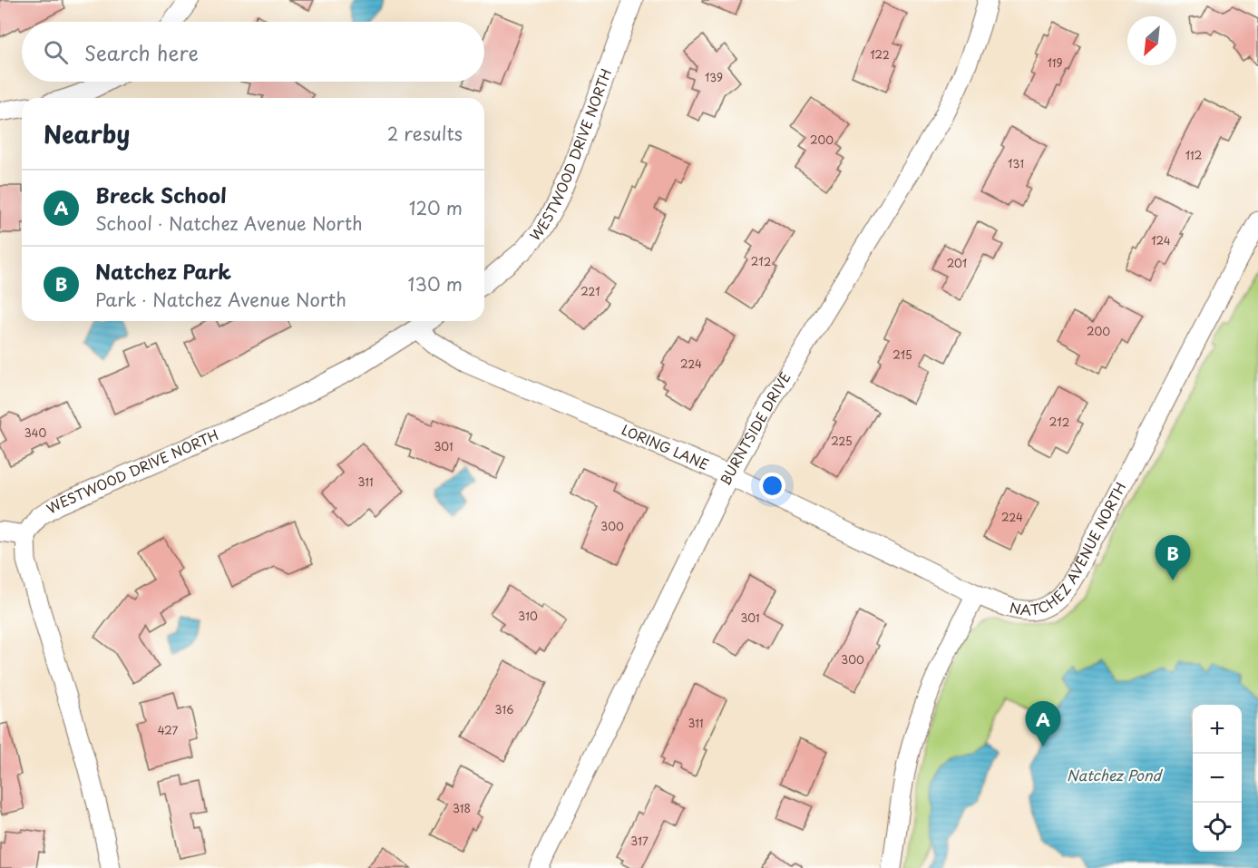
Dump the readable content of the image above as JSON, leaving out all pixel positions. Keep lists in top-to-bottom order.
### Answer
{
  "streets": {
    "street": [
      "WESTWOOD DRIVE NORTH",
      "BURNTSIDE DRIVE",
      "LORING LANE",
      "NATCHEZ AVENUE NORTH"
    ]
  },
  "crossings": [
    ["WESTWOOD DRIVE NORTH", "LORING LANE"],
    ["BURNTSIDE DRIVE", "LORING LANE"],
    ["LORING LANE", "NATCHEZ AVENUE NORTH"]
  ],
  "water": ["Natchez Pond"],
  "house_numbers": [
    "122",
    "119",
    "139",
    "200",
    "112",
    "131",
    "124",
    "212",
    "201",
    "221",
    "200",
    "215",
    "224",
    "212",
    "340",
    "225",
    "301",
    "311",
    "224",
    "300",
    "310",
    "301",
    "300",
    "316",
    "311",
    "427",
    "318",
    "317"
  ],
  "north": "bottom left",
  "page": {
    "search": "Search here",
    "heading": ["Nearby", "2 results"],
    "list": [
      {
        "mark": "A",
        "name": "Breck School",
        "note": "School · Natchez Avenue North",
        "value": "120 m"
      },
      {
        "mark": "B",
        "name": "Natchez Park",
        "note": "Park · Natchez Avenue North",
        "value": "130 m"
      }
    ],
    "pins": ["B", "A"],
    "map_buttons": ["+", "−"]
  }
}
